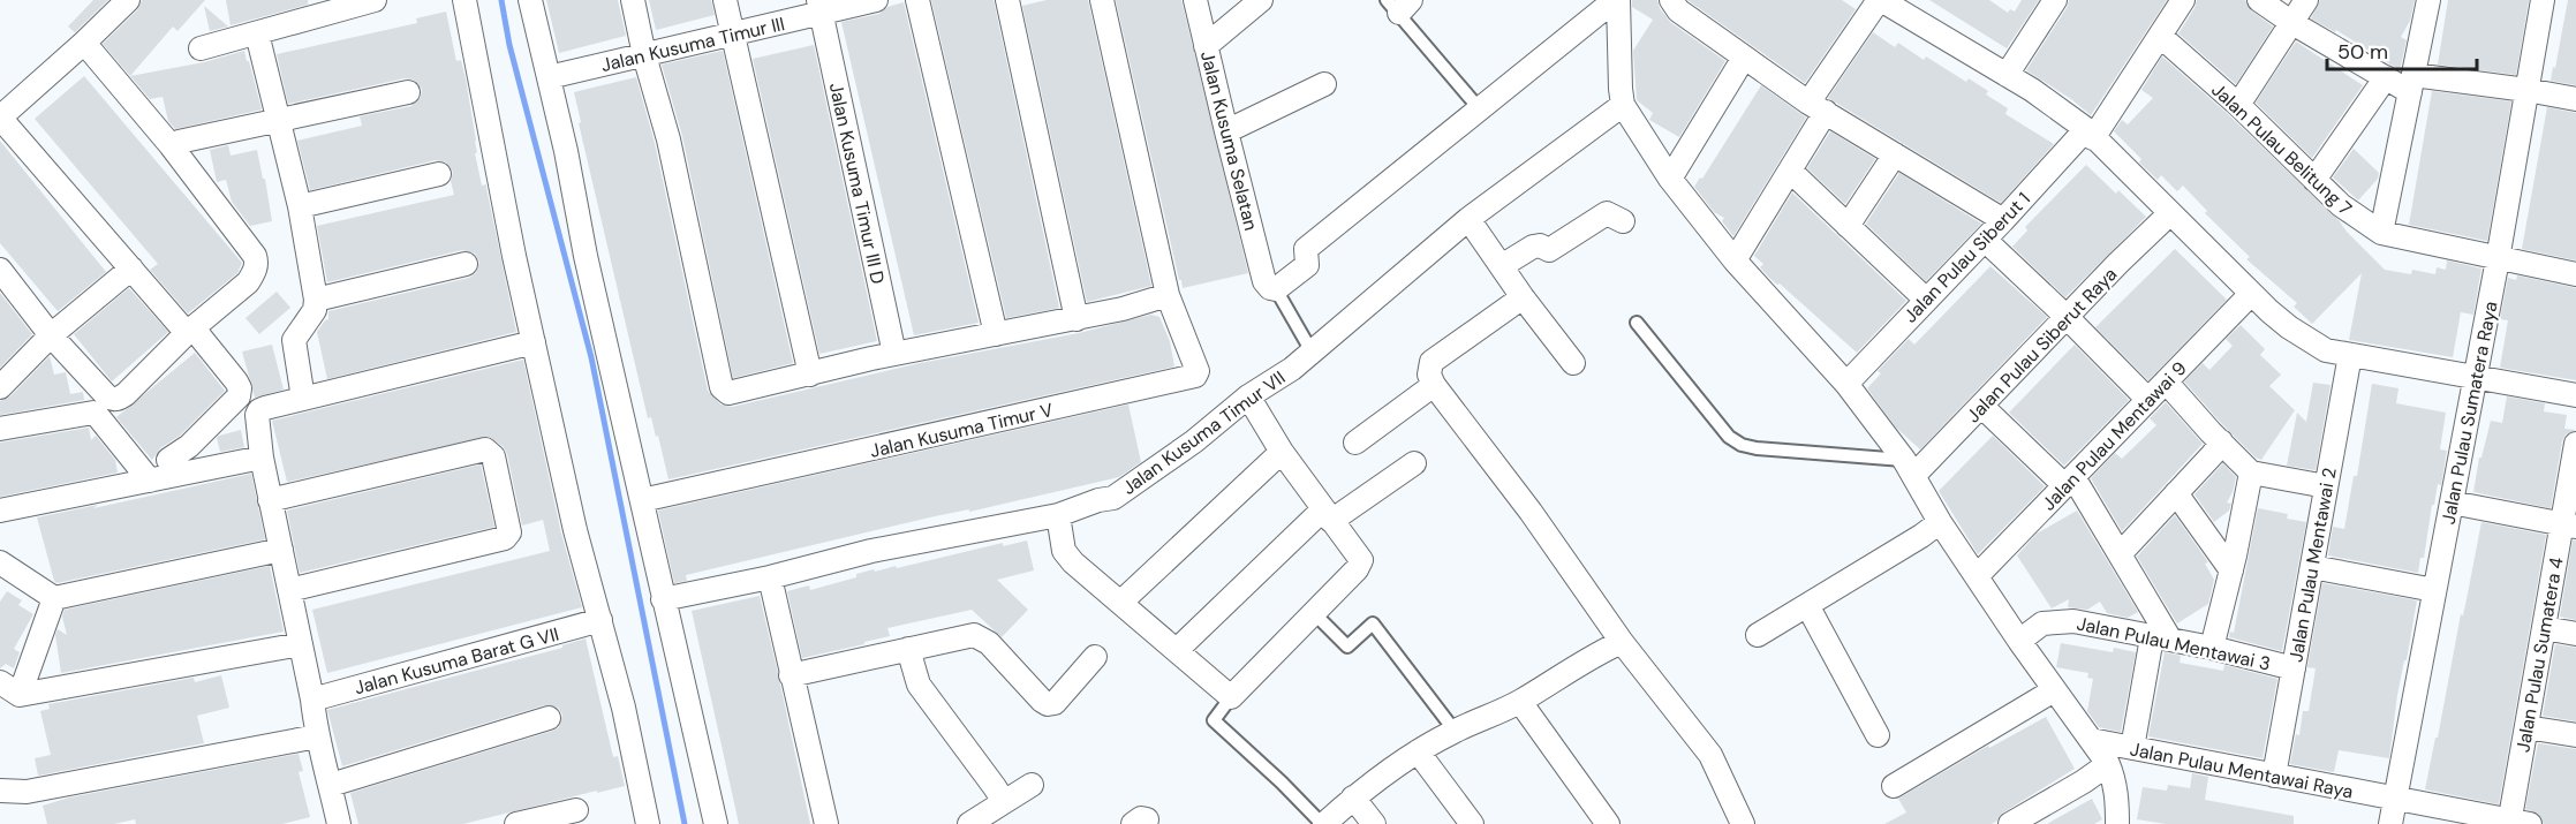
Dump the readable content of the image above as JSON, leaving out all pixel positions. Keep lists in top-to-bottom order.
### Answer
{
  "streets": {
    "street": [
      "Jalan Kusuma Timur III",
      "Jalan Kusuma Selatan",
      "Jalan Pulau Belitung 7",
      "Jalan Kusuma Timur III D",
      "Jalan Pulau Siberut 1",
      "Jalan Pulau Siberut Raya",
      "Jalan Pulau Sumatera Raya",
      "Jalan Kusuma Timur V",
      "Jalan Kusuma Timur VII",
      "Jalan Pulau Mentawai 9",
      "Jalan Pulau Mentawai 2",
      "Jalan Pulau Mentawai 3",
      "Jalan Pulau Sumatera 4",
      "Jalan Kusuma Barat G VII",
      "Jalan Pulau Mentawai Raya"
    ]
  },
  "crossings": [
    ["Jalan Kusuma Timur III", "Jalan Kusuma Timur III D"],
    ["Jalan Pulau Belitung 7", "Jalan Pulau Siberut 1"],
    ["Jalan Pulau Belitung 7", "Jalan Pulau Sumatera Raya"],
    ["Jalan Pulau Sumatera Raya", "Jalan Pulau Mentawai Raya"],
    ["Jalan Pulau Mentawai 2", "Jalan Pulau Mentawai 3"],
    ["Jalan Pulau Mentawai 2", "Jalan Pulau Mentawai Raya"],
    ["Jalan Pulau Sumatera 4", "Jalan Pulau Mentawai Raya"]
  ],
  "scale_bar": "50 m"
}
